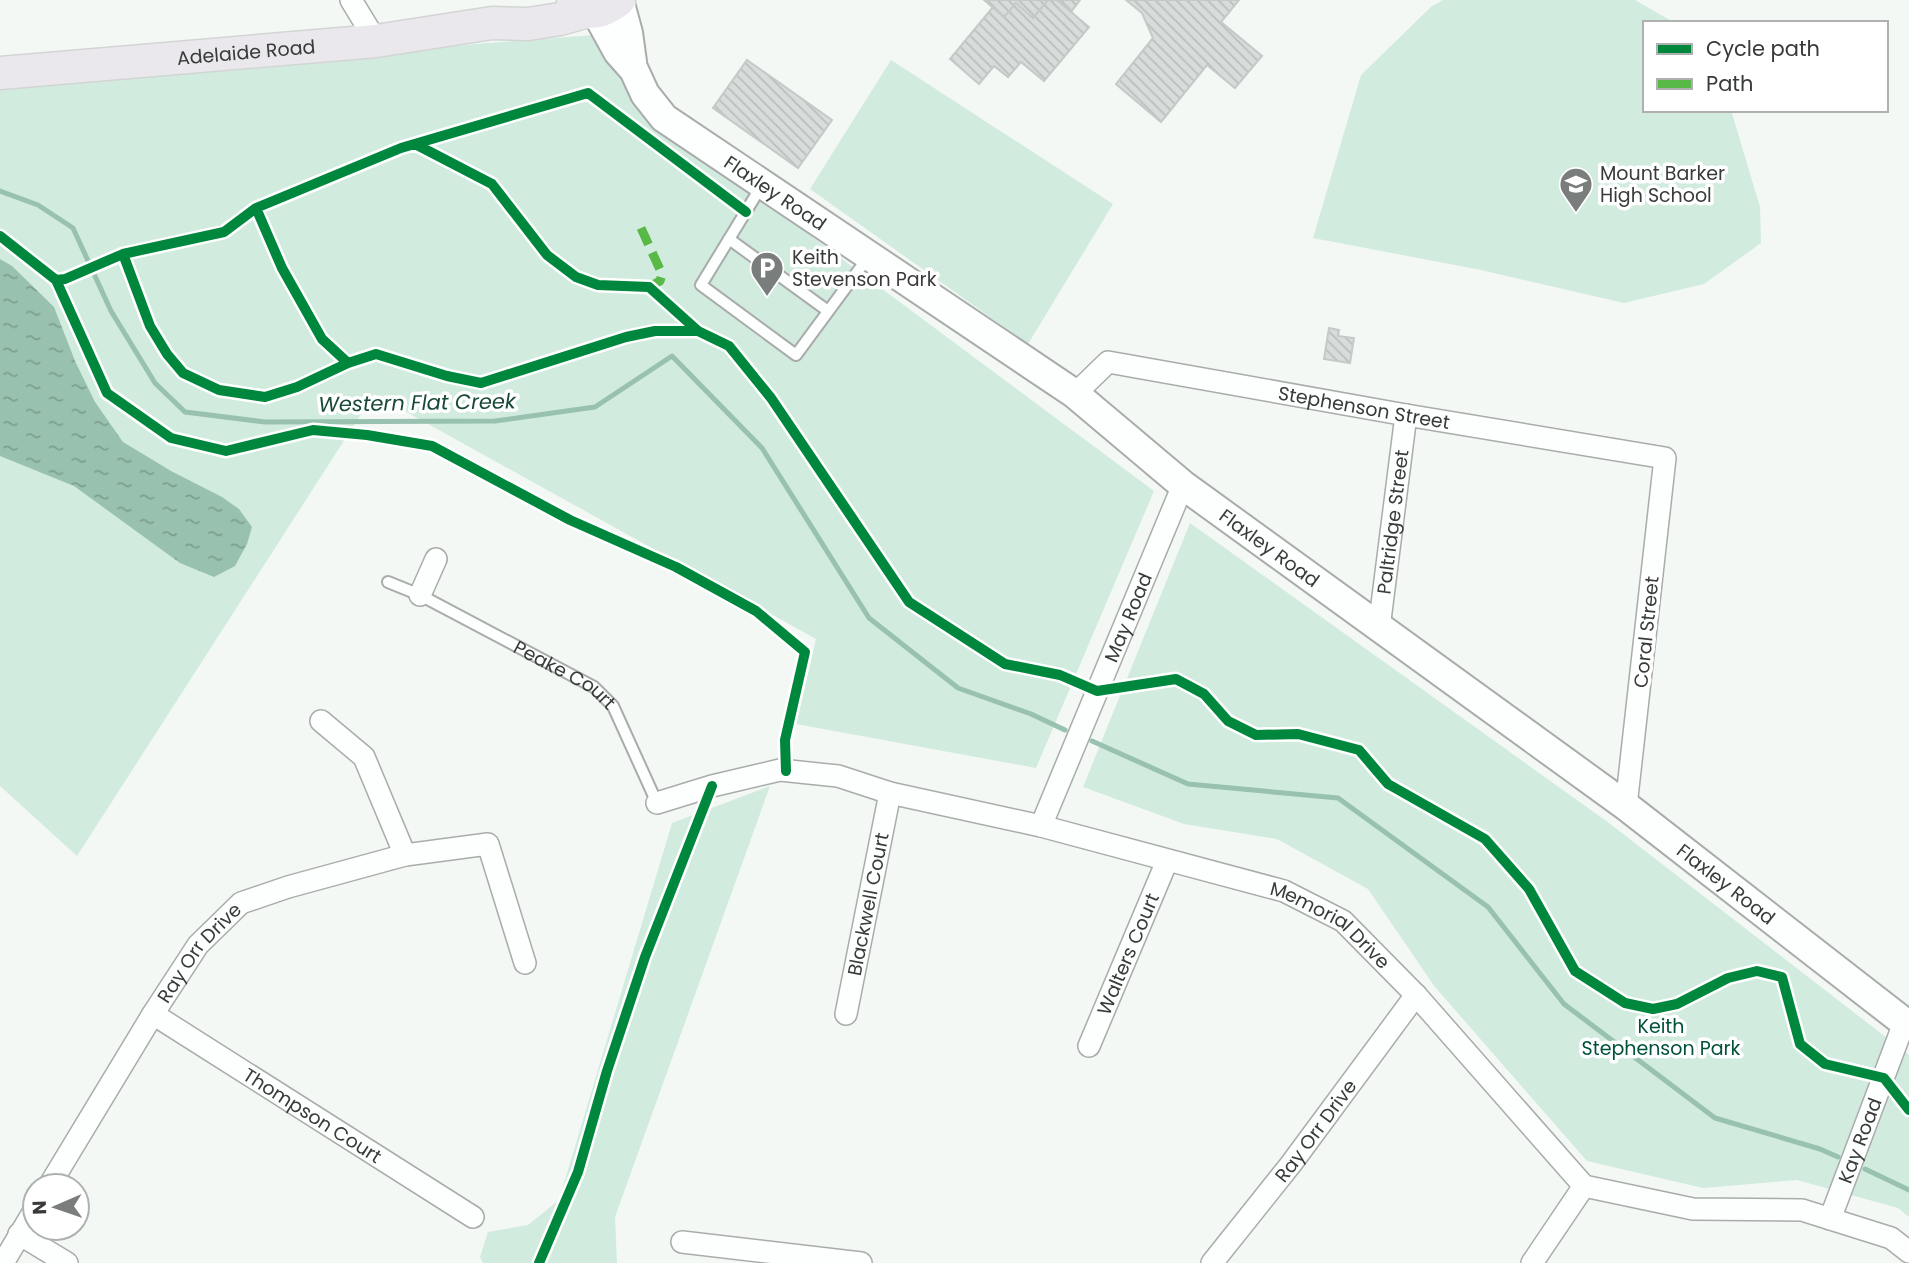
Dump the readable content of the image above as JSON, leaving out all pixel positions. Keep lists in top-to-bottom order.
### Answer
{
  "streets": {
    "main road": ["Adelaide Road", "Flaxley Road"],
    "street": [
      "Stephenson Street",
      "Paltridge Street",
      "May Road",
      "Coral Street",
      "Blackwell Court",
      "Memorial Drive",
      "Walters Court",
      "Ray Orr Drive",
      "Thompson Court",
      "Kay Road"
    ],
    "lane": ["Peake Court"]
  },
  "crossings": [
    ["Adelaide Road", "Flaxley Road"],
    ["Flaxley Road", "Stephenson Street"],
    ["Flaxley Road", "Paltridge Street"],
    ["Flaxley Road", "May Road"],
    ["Flaxley Road", "Coral Street"],
    ["Flaxley Road", "Kay Road"],
    ["Stephenson Street", "Paltridge Street"],
    ["Stephenson Street", "Coral Street"],
    ["May Road", "Memorial Drive"],
    ["Peake Court", "Memorial Drive"],
    ["Blackwell Court", "Memorial Drive"],
    ["Memorial Drive", "Walters Court"],
    ["Memorial Drive", "Ray Orr Drive"],
    ["Ray Orr Drive", "Thompson Court"]
  ],
  "water": ["Western Flat Creek"],
  "parks": ["Keith Stephenson Park"],
  "places": {
    "school or university": ["Mount Barker High School"],
    "parking": ["Keith Stevenson Park"]
  },
  "legend": ["Cycle path", "Path"],
  "north": "left"
}
